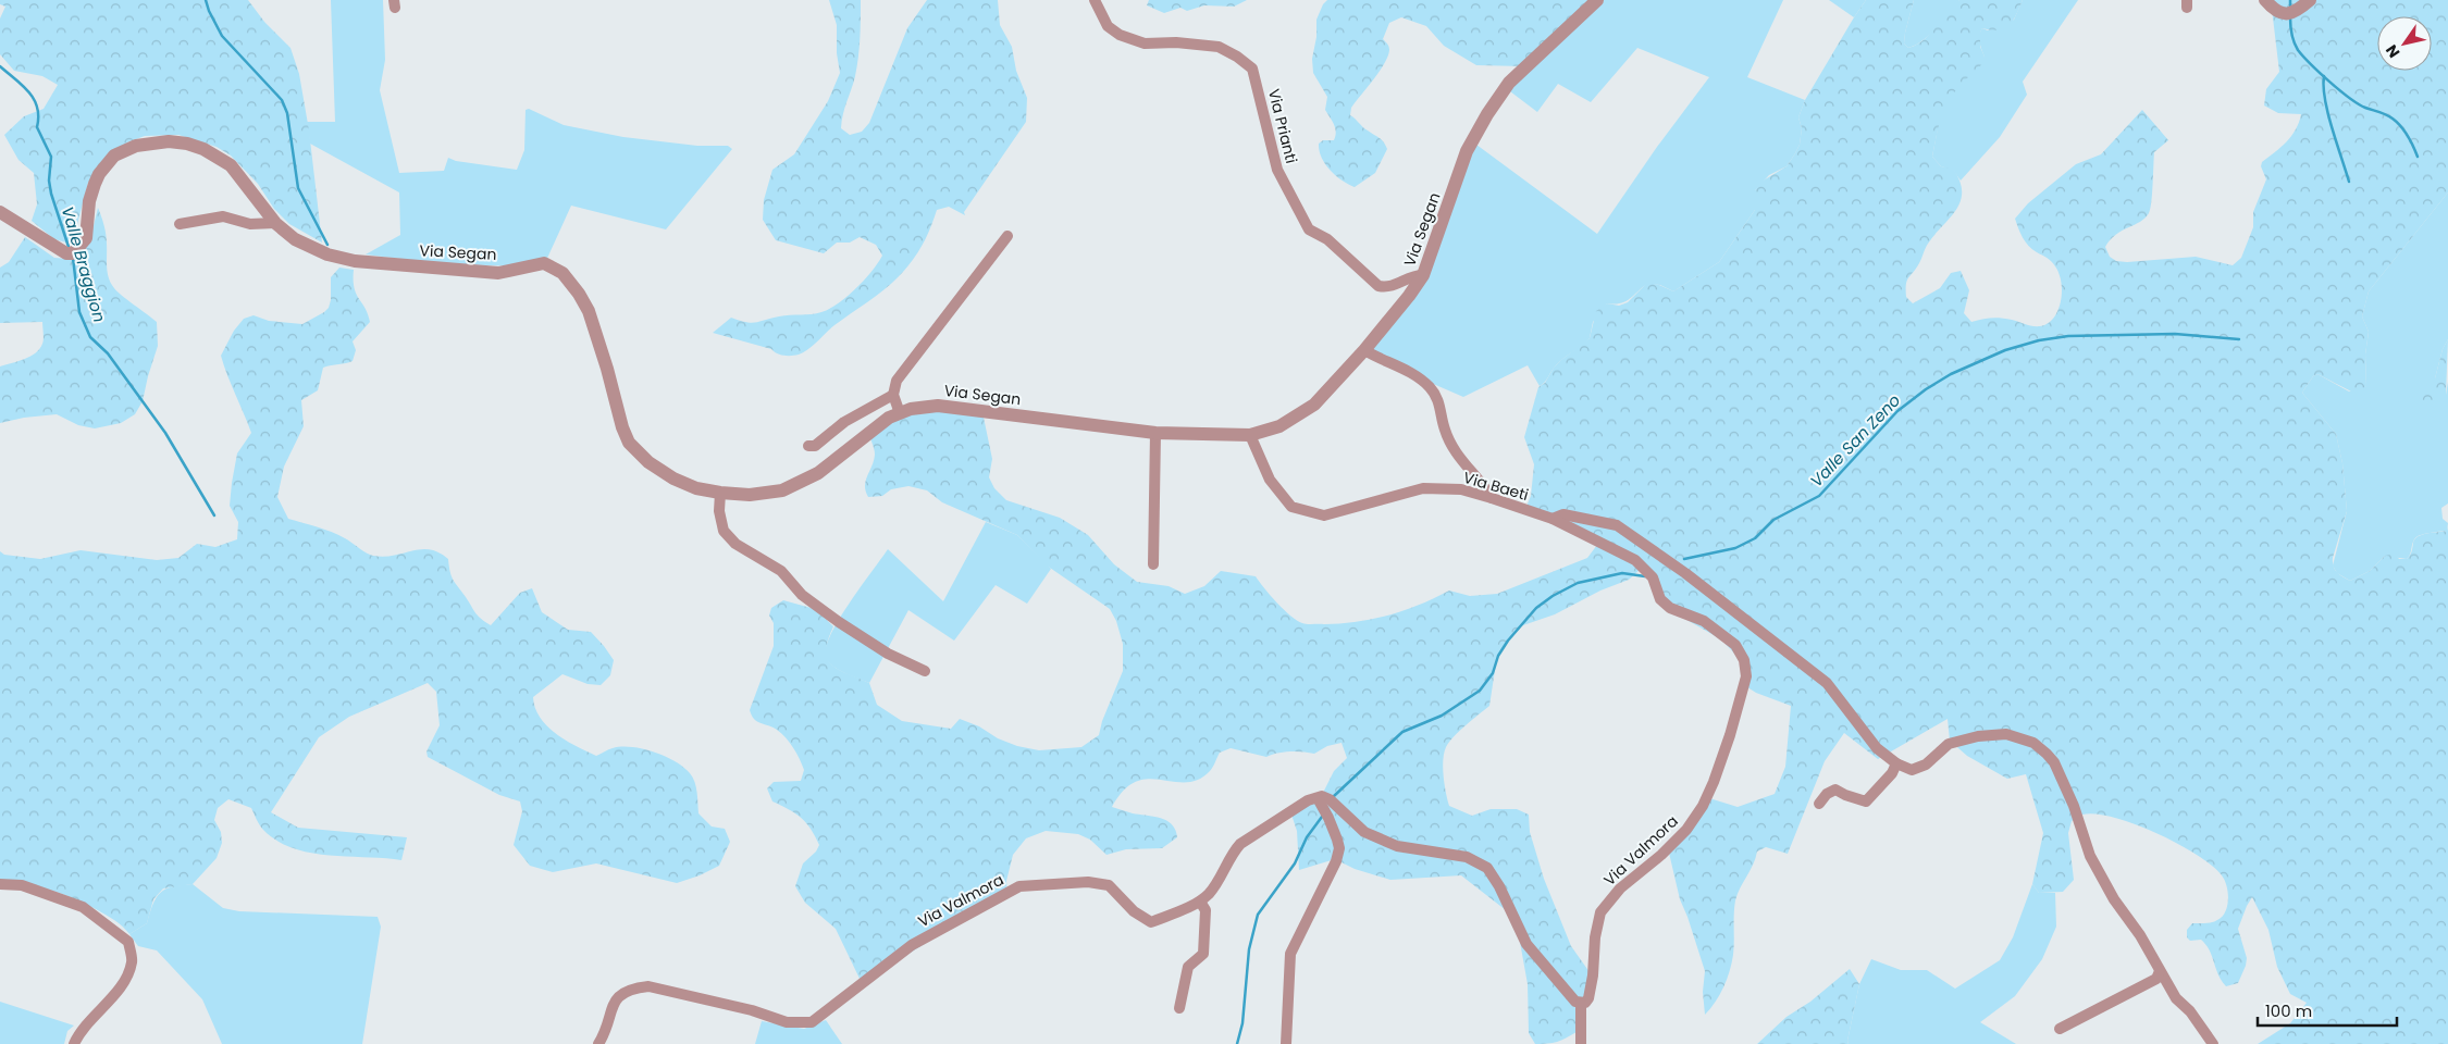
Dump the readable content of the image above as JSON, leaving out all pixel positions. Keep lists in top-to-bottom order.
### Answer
{
  "streets": {
    "street": [
      "Via Prianti",
      "Via Segan",
      "Via Baeti",
      "Via Valmora"
    ]
  },
  "crossings": [
    ["Via Prianti", "Via Segan"],
    ["Via Segan", "Via Baeti"],
    ["Via Baeti", "Via Valmora"]
  ],
  "water": ["Valle Braggion", "Valle San Zeno"],
  "scale_bar": "100 m",
  "north": "bottom left"
}
